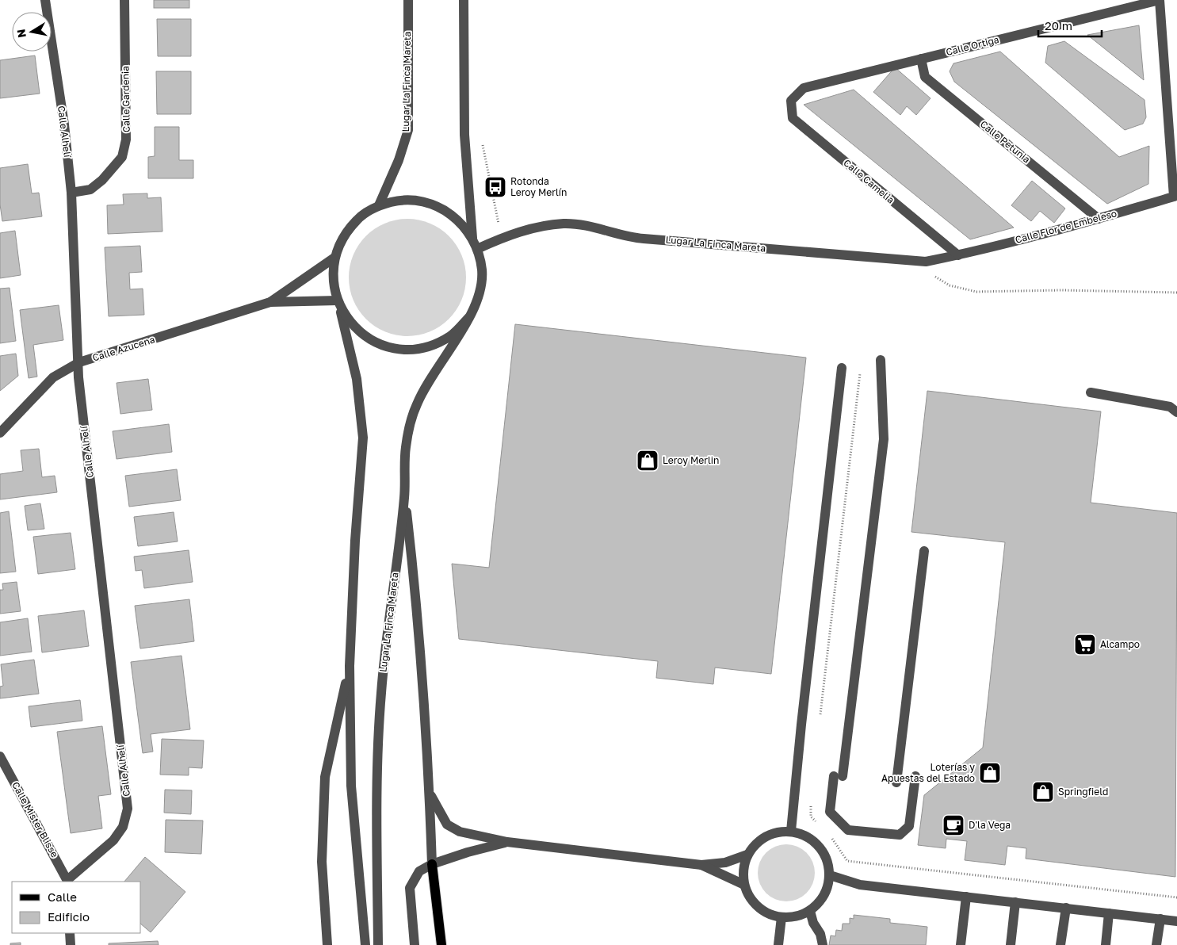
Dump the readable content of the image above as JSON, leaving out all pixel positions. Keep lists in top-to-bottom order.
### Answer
{
  "streets": {
    "street": [
      "Calle Ortiga",
      "Lugar La Finca Mareta",
      "Calle Gardenia",
      "Calle Alhelí",
      "Calle Petunia",
      "Calle Camelia",
      "Calle Flor de Embeleso",
      "Calle Azucena",
      "Calle Mister Blisse"
    ]
  },
  "crossings": [
    ["Calle Ortiga", "Calle Petunia"],
    ["Calle Ortiga", "Calle Camelia"],
    ["Lugar La Finca Mareta", "Calle Camelia"],
    ["Lugar La Finca Mareta", "Calle Flor de Embeleso"],
    ["Lugar La Finca Mareta", "Calle Azucena"],
    ["Calle Gardenia", "Calle Alhelí"],
    ["Calle Alhelí", "Calle Azucena"],
    ["Calle Alhelí", "Calle Mister Blisse"],
    ["Calle Petunia", "Calle Flor de Embeleso"],
    ["Calle Camelia", "Calle Flor de Embeleso"]
  ],
  "places": {
    "bus stop": ["Rotonda Leroy Merlín"],
    "shop": ["Leroy Merlin", "Loterías y Apuestas del Estado", "Springfield"],
    "supermarket": ["Alcampo"],
    "cafe": ["D'la Vega"]
  },
  "legend": ["Calle", "Edificio"],
  "scale_bar": "20 m",
  "north": "left"
}
